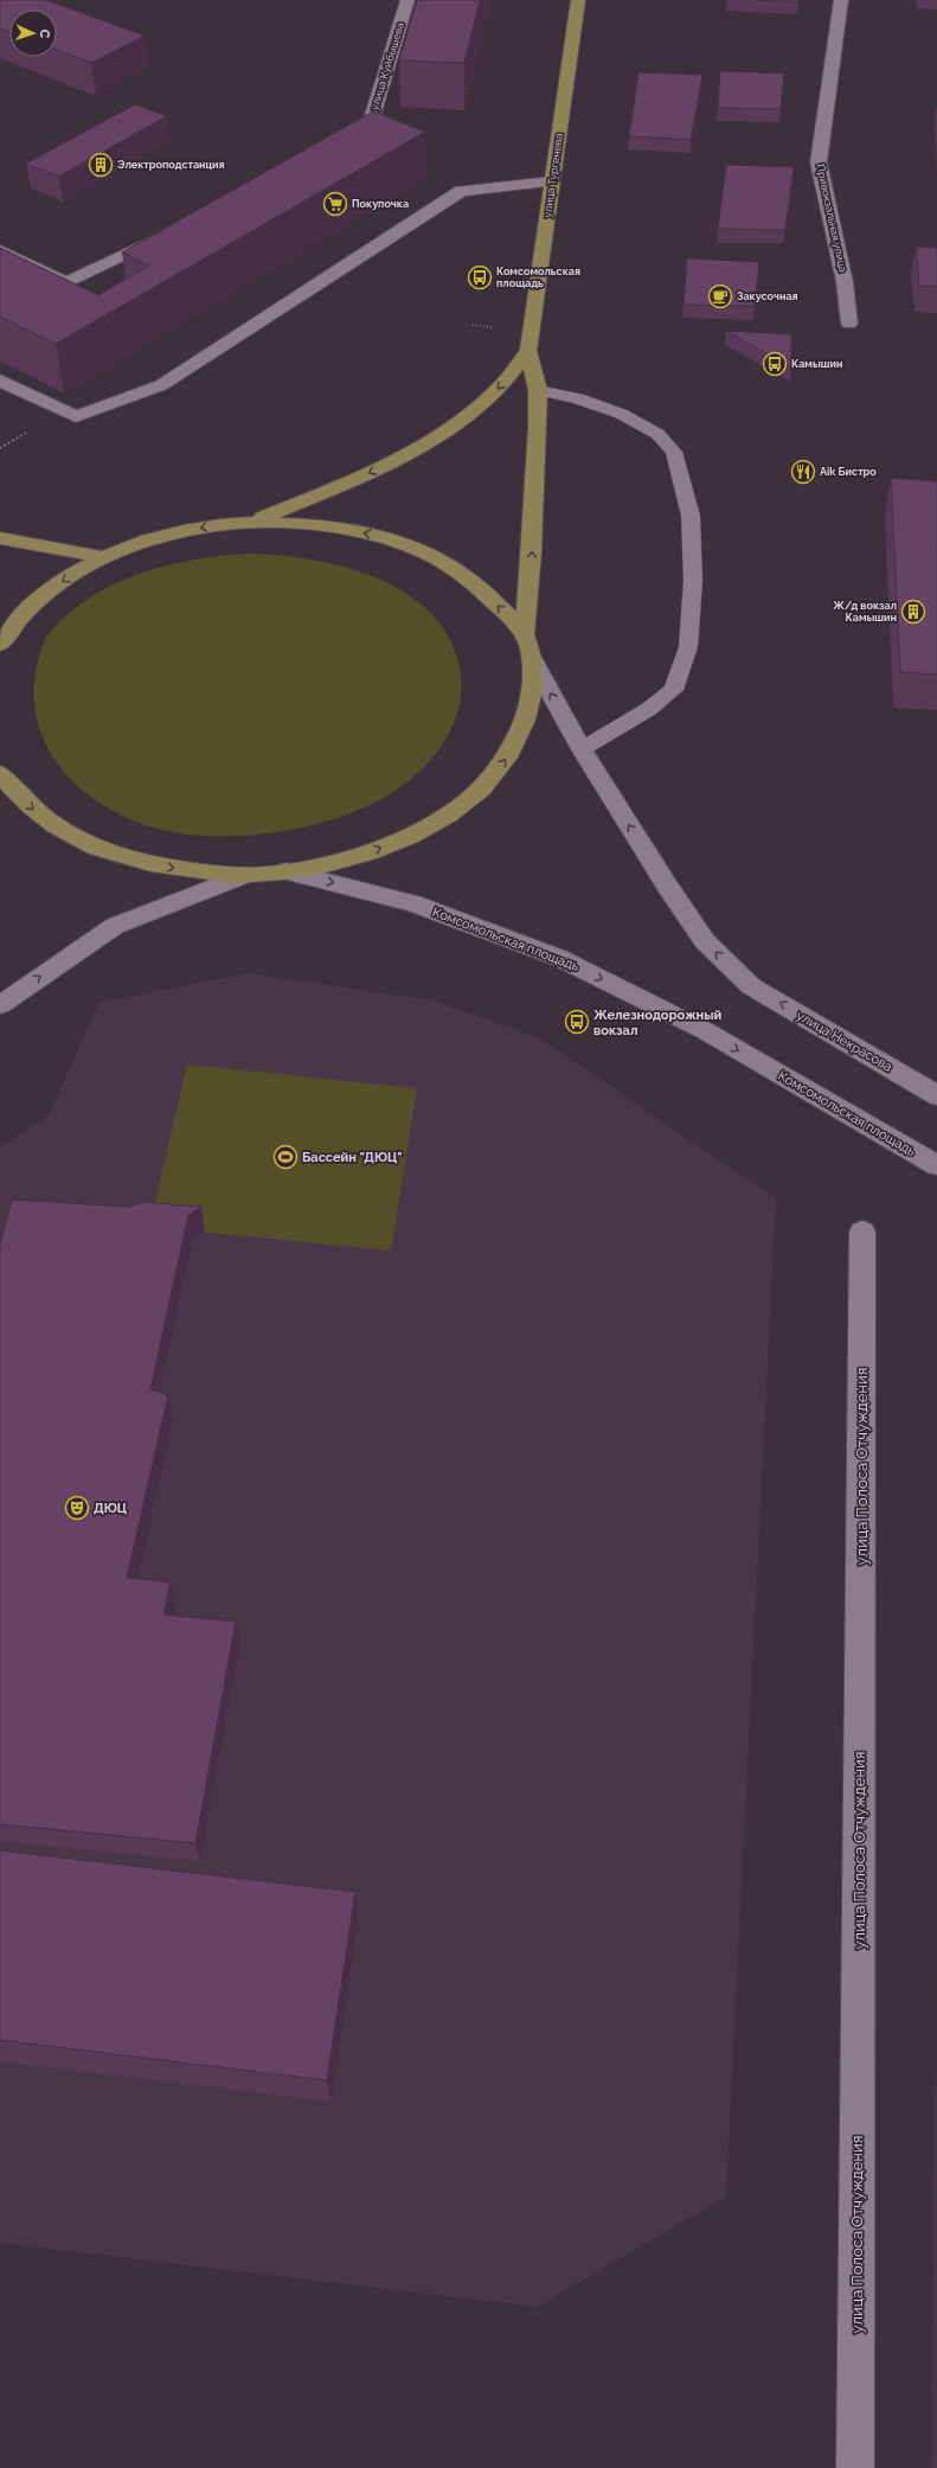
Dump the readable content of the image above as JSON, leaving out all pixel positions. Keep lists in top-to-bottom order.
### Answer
{
  "streets": {
    "main road": ["улица Тургенева", "Комсомольская площадь"],
    "street": [
      "улица Куйбышева",
      "Привокзальная улица",
      "улица Некрасова",
      "улица Полоса Отчуждения"
    ]
  },
  "crossings": [
    ["Комсомольская площадь", "улица Некрасова"]
  ],
  "one_way": ["улица Некрасова"],
  "places": {
    "building": ["Электроподстанция", "Ж/д вокзал Камышин"],
    "supermarket": ["Покупочка"],
    "bus stop": ["Комсомольская площадь", "Камышин", "Железнодорожный вокзал"],
    "cafe": ["Закусочная"],
    "restaurant": ["Aik Бистро"],
    "sports": ["Бассейн \"ДЮЦ\""],
    "theatre": ["ДЮЦ"]
  },
  "north": "right"
}
